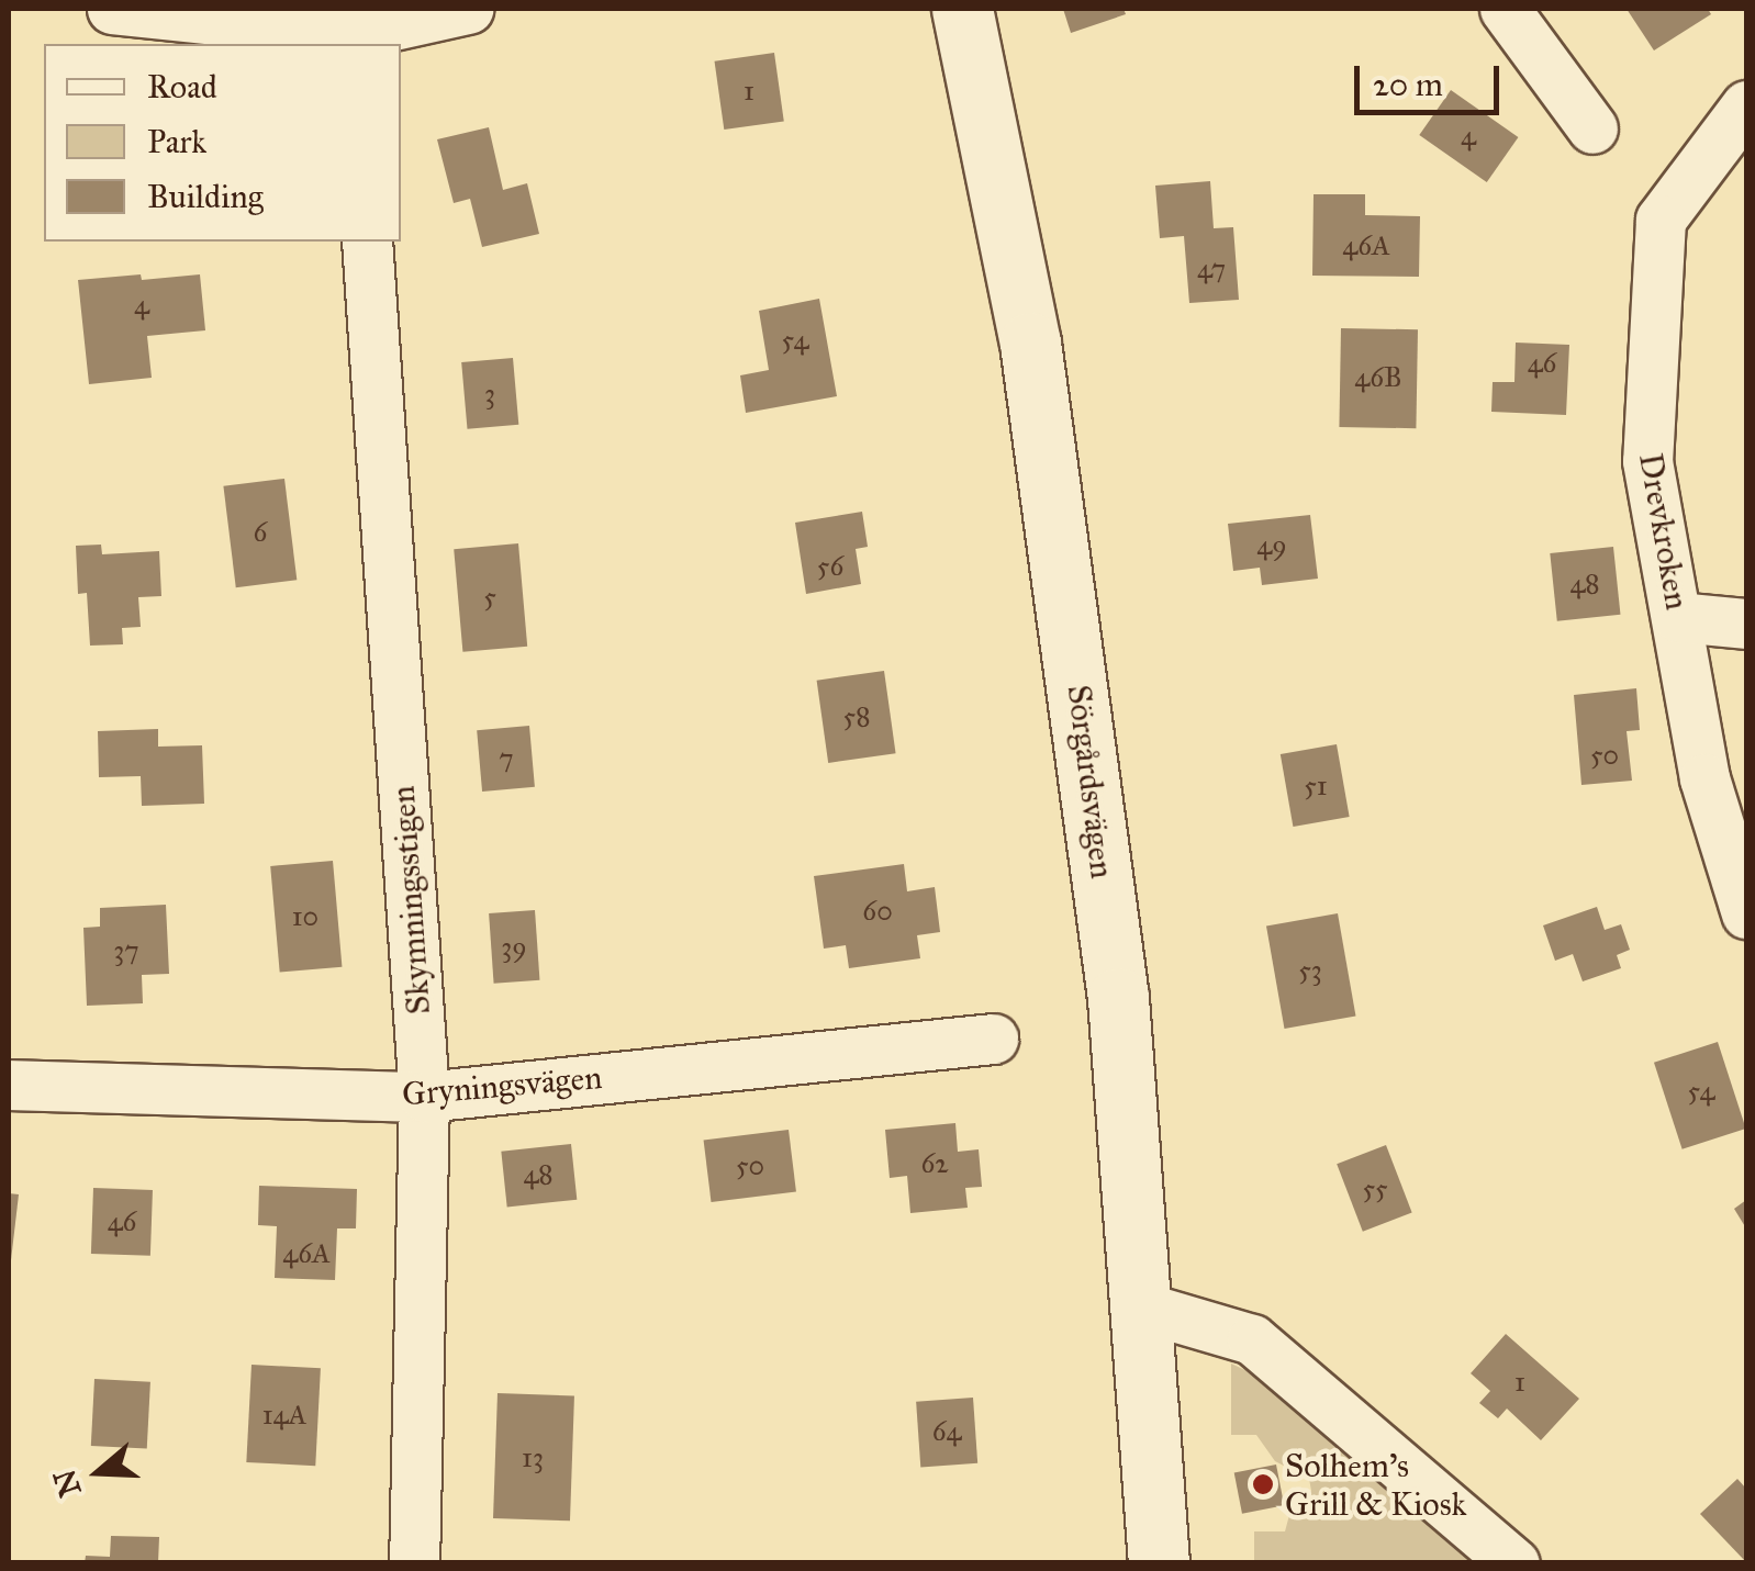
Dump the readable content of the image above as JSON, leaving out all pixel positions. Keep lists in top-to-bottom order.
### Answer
{
  "streets": {
    "street": [
      "Drevkroken",
      "Sörgårdsvägen",
      "Skymningsstigen",
      "Gryningsvägen"
    ]
  },
  "crossings": [
    ["Skymningsstigen", "Gryningsvägen"]
  ],
  "places": ["Solhem's Grill & Kiosk"],
  "house_numbers": [
    "1",
    "4",
    "46A",
    "47",
    "4",
    "54",
    "46",
    "46B",
    "3",
    "6",
    "49",
    "56",
    "48",
    "5",
    "58",
    "50",
    "7",
    "51",
    "60",
    "10",
    "39",
    "37",
    "53",
    "54",
    "62",
    "50",
    "48",
    "55",
    "46",
    "46A",
    "1",
    "14A",
    "64",
    "13"
  ],
  "legend": ["Road", "Park", "Building"],
  "scale_bar": "20 m",
  "north": "left"
}
